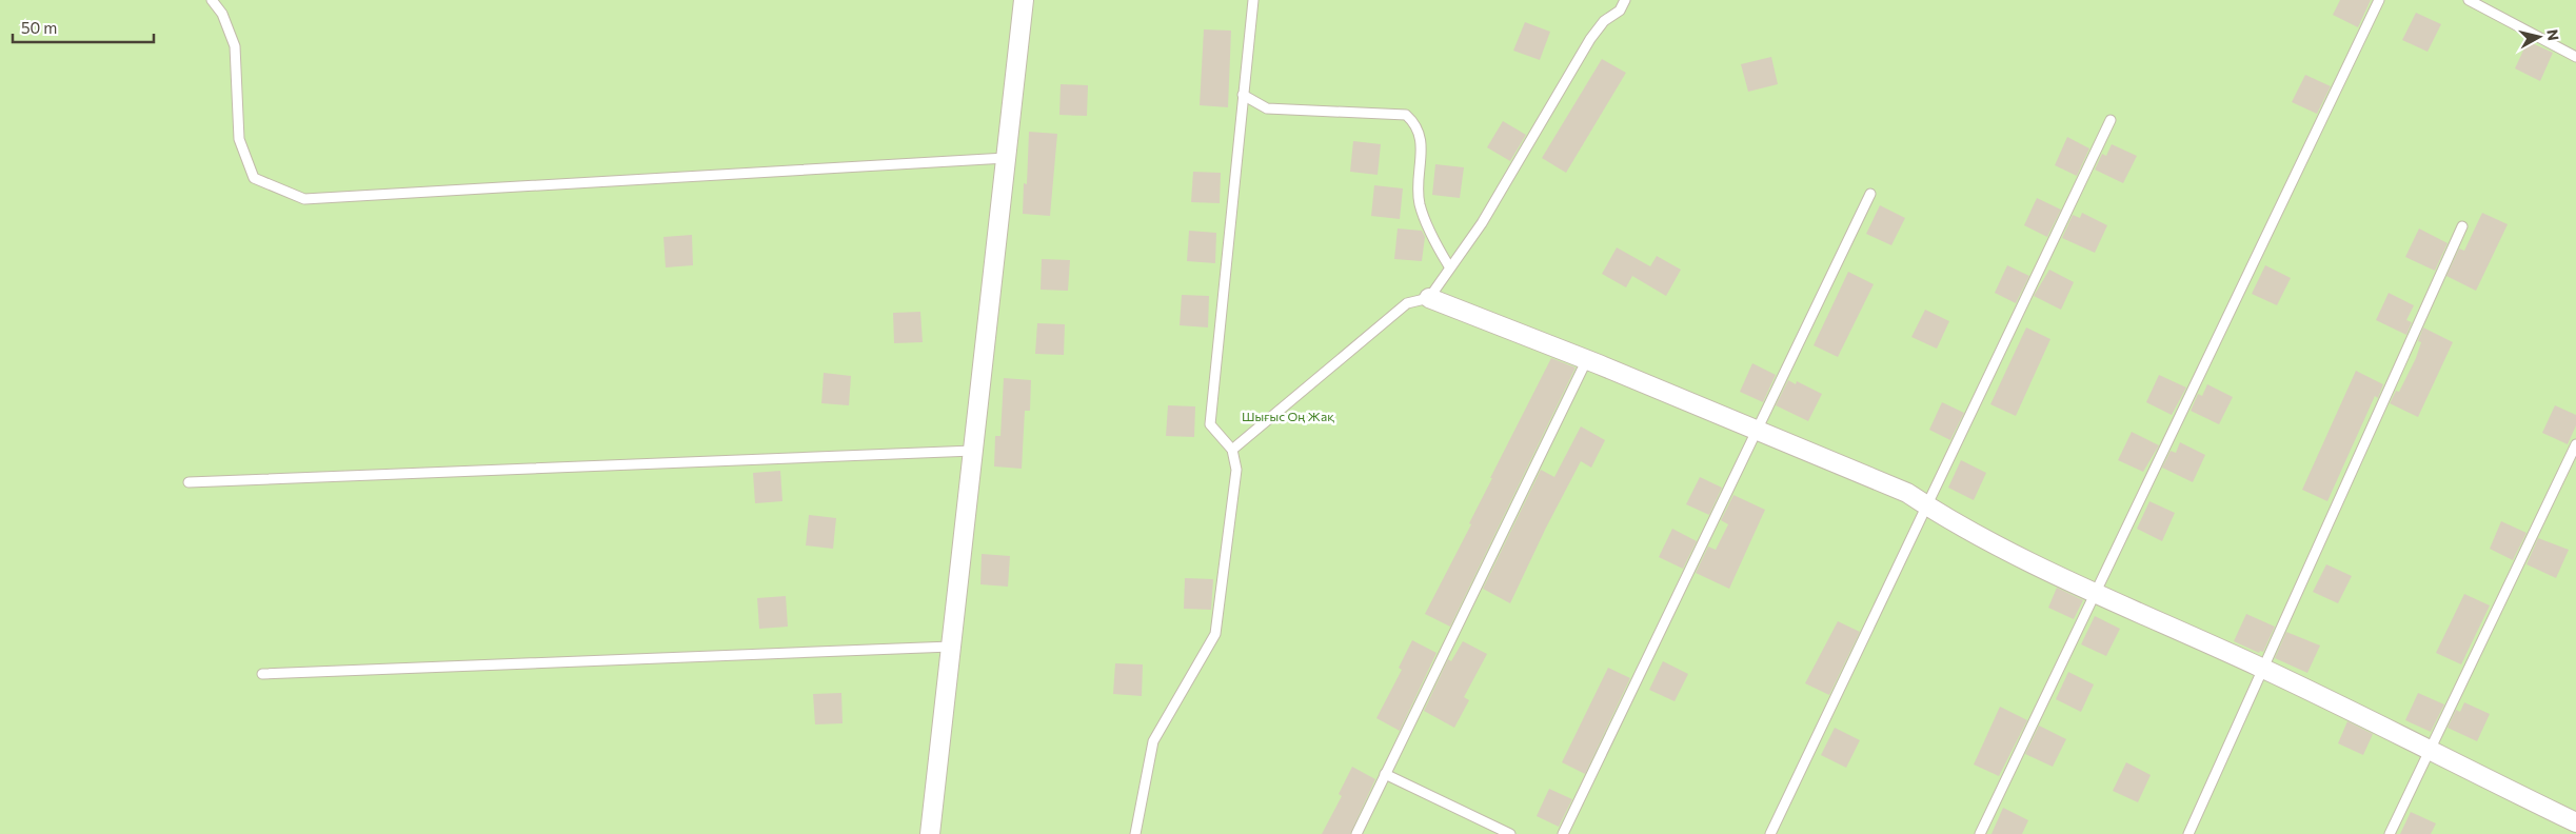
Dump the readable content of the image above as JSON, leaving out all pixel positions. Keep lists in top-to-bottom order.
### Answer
{
  "parks": ["Шығыс Оң Жақ"],
  "scale_bar": "50 m",
  "north": "right"
}
